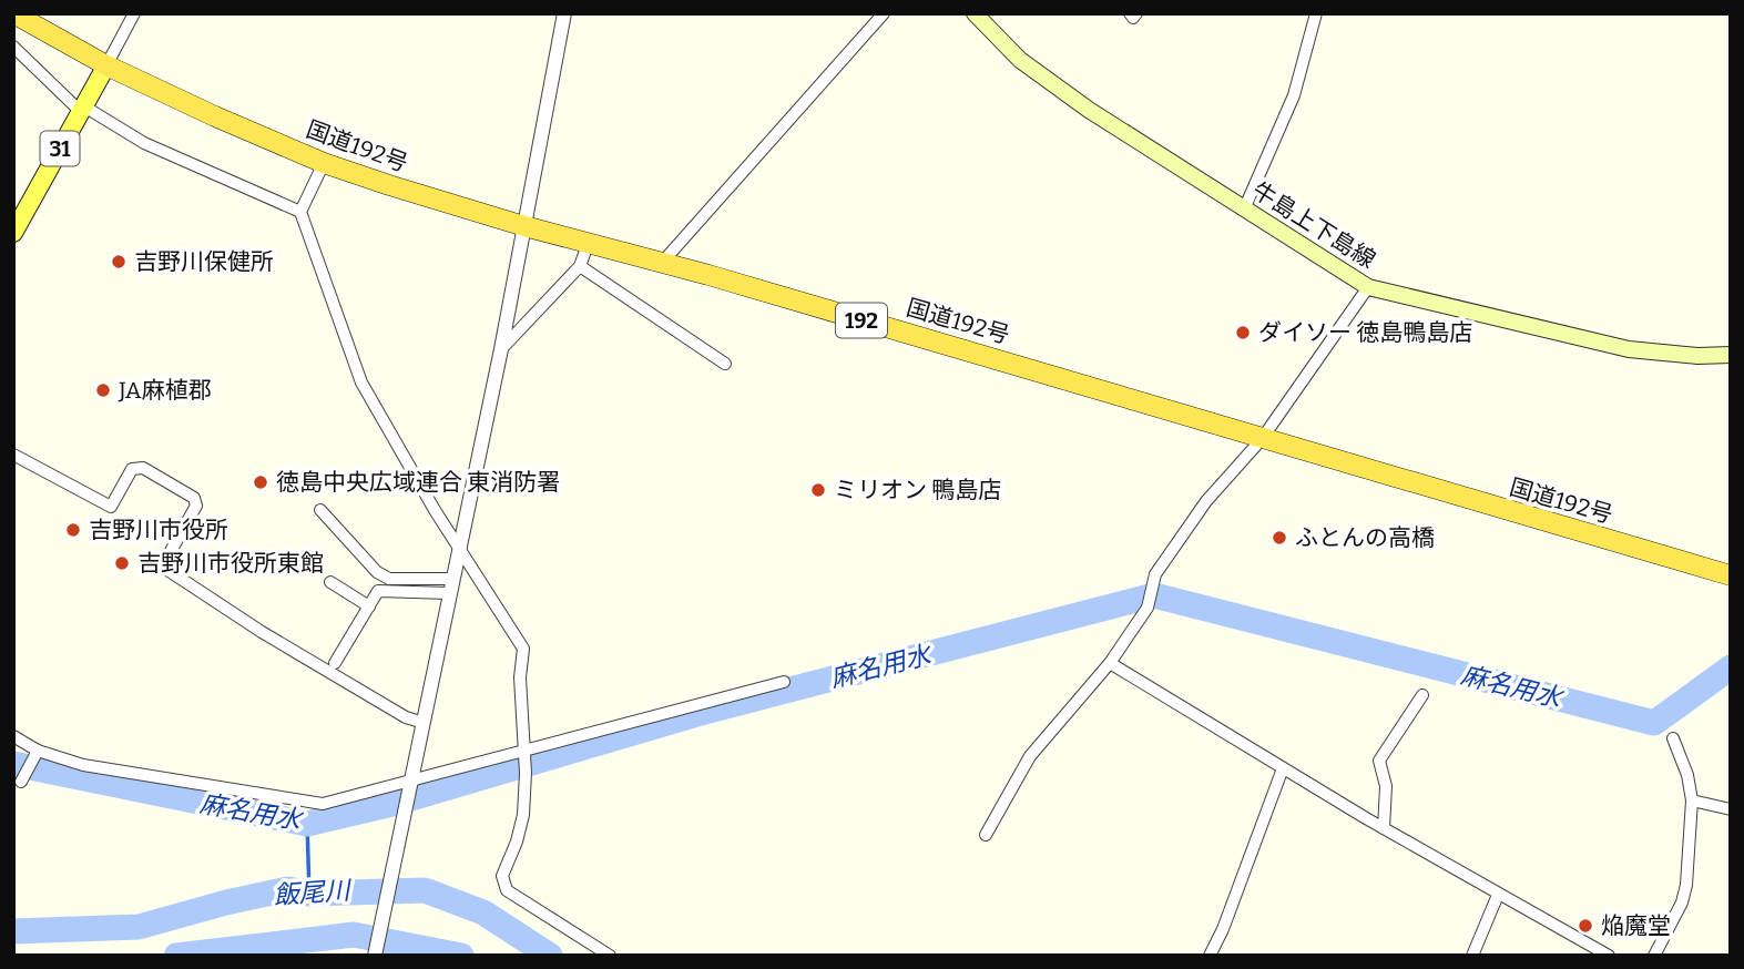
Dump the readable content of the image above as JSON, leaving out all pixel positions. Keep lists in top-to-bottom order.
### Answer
{
  "streets": {
    "highway": ["国道192号", "192"],
    "main road": ["31", "牛島上下島線"]
  },
  "crossings": [
    ["国道192号", "31"]
  ],
  "water": ["麻名用水", "飯尾川"],
  "places": [
    "吉野川保健所",
    "ダイソー 徳島鴨島店",
    "JA麻植郡",
    "徳島中央広域連合 東消防署",
    "ミリオン 鴨島店",
    "吉野川市役所",
    "ふとんの高橋",
    "吉野川市役所東館",
    "焔魔堂"
  ]
}
